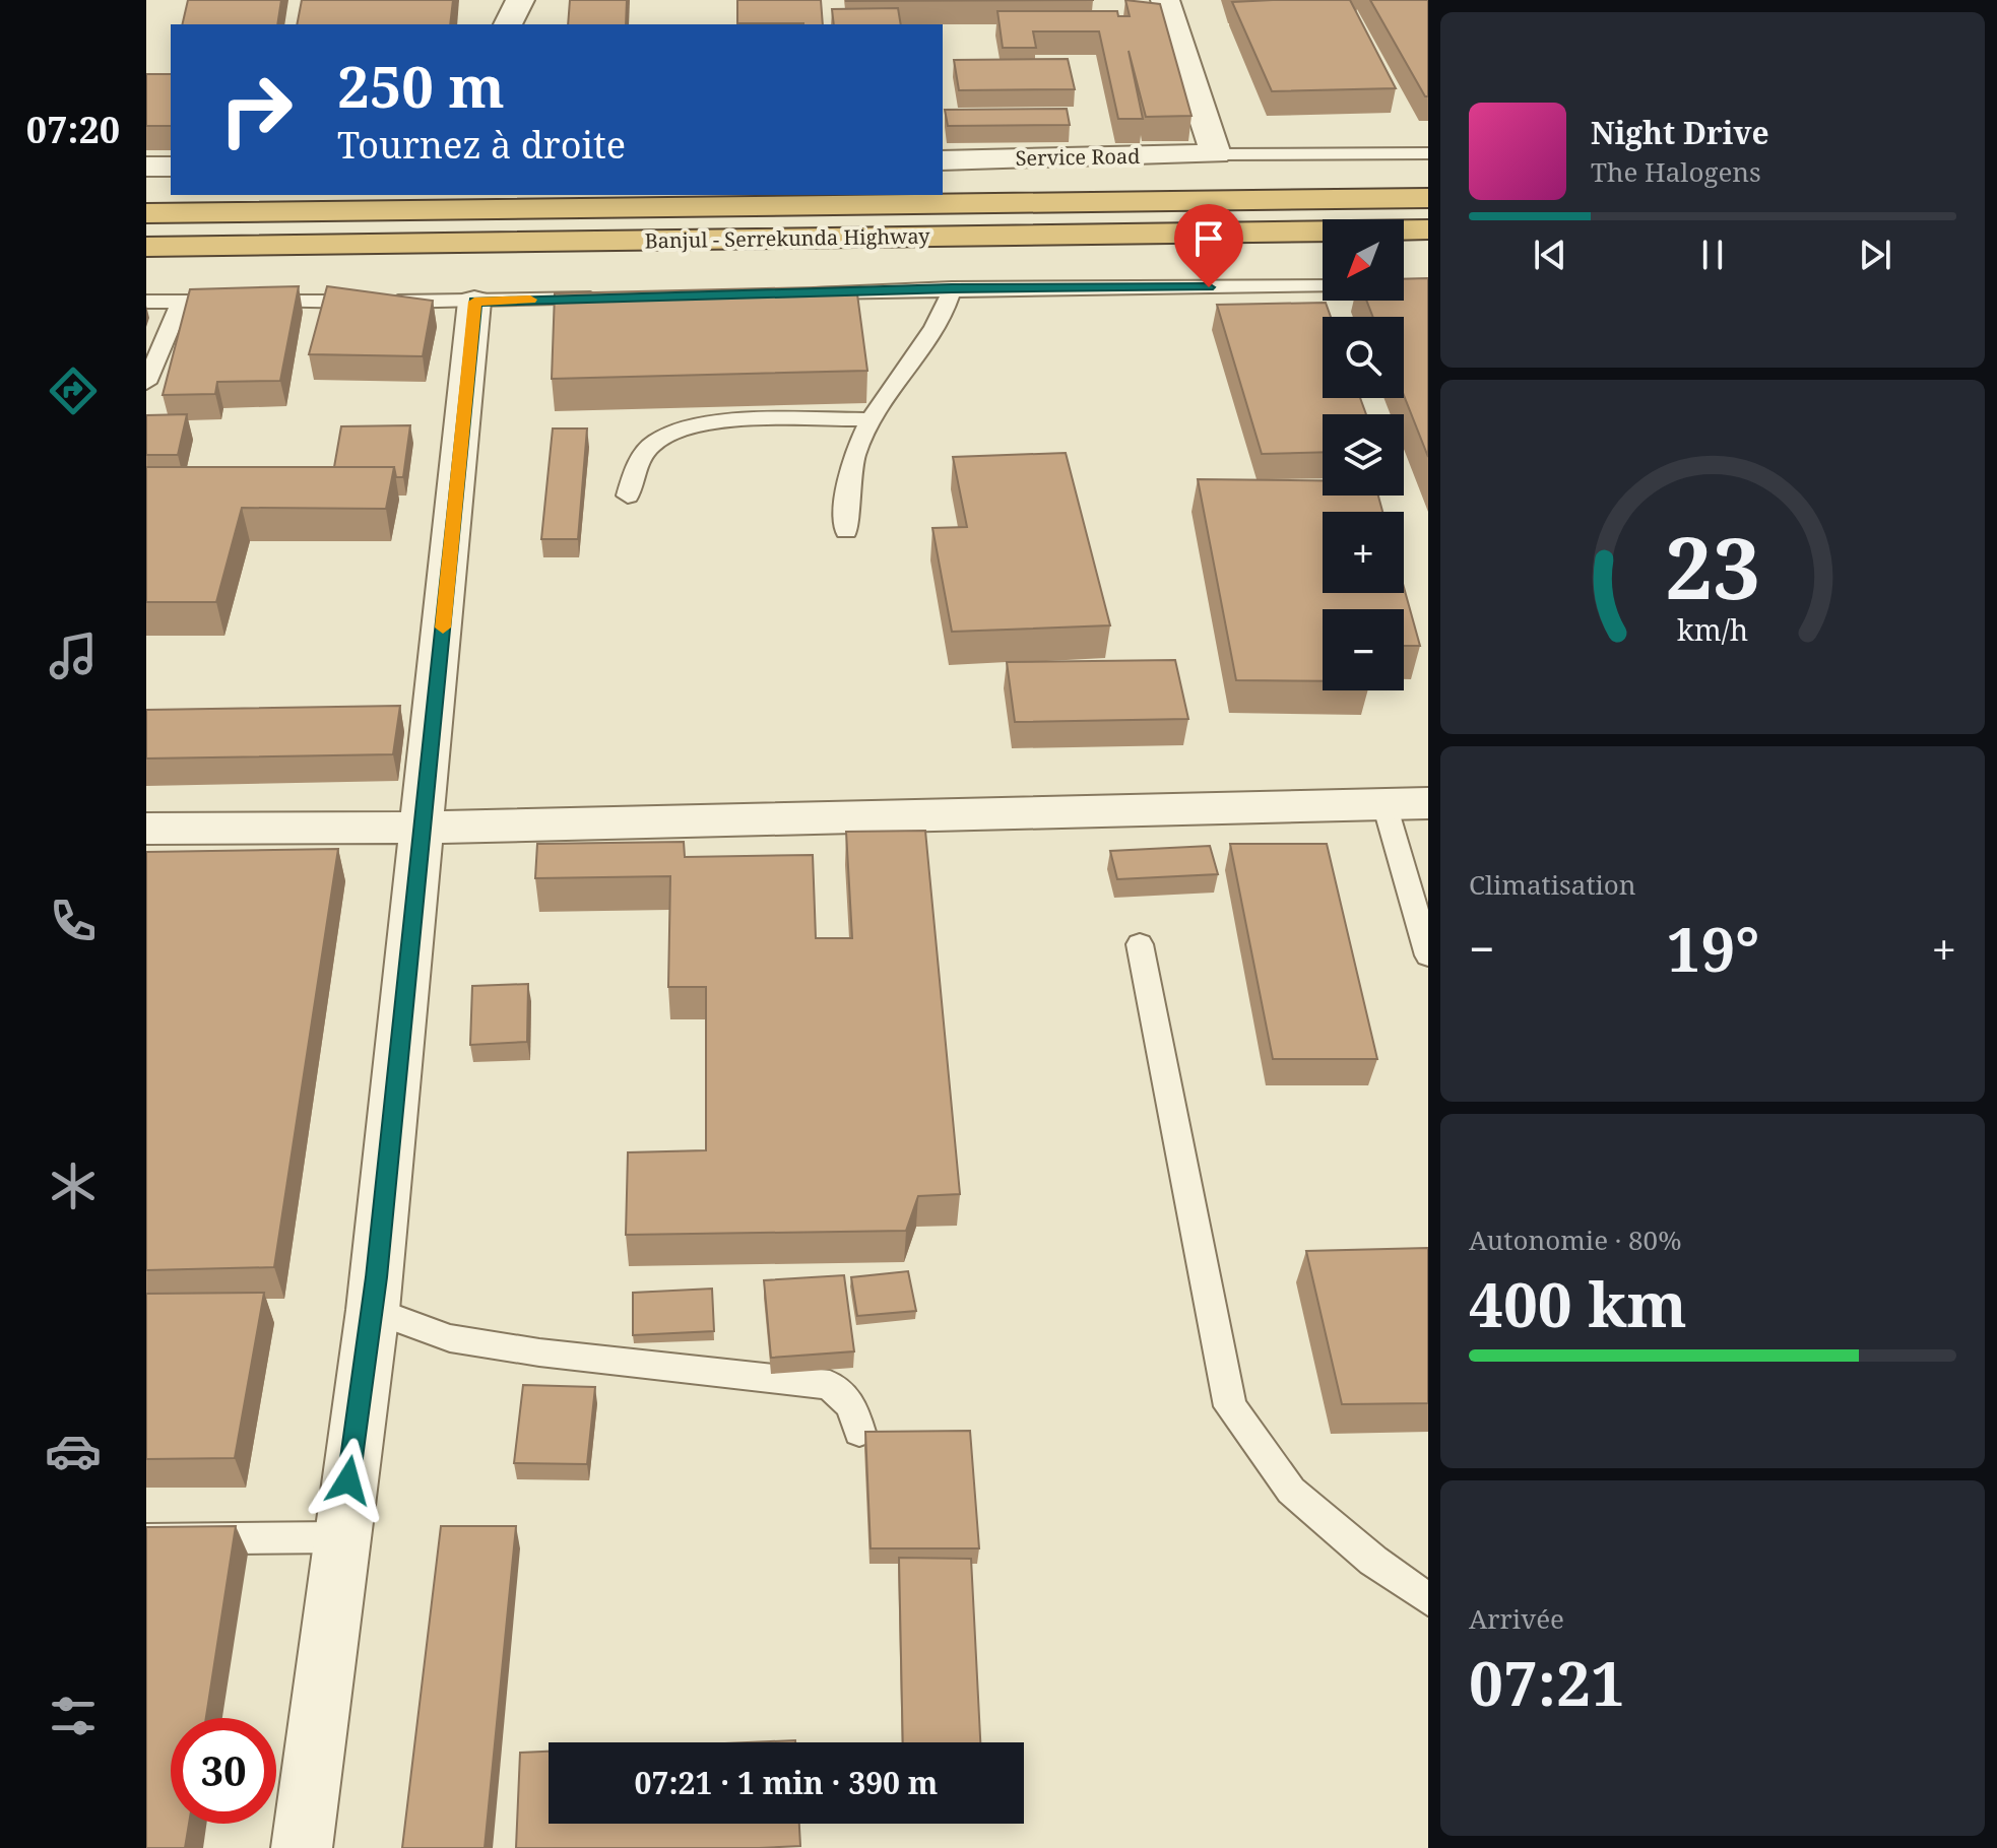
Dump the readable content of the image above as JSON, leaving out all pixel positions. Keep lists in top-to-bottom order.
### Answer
{
  "streets": {
    "highway": ["Banjul - Serrekunda Highway"],
    "street": ["Service Road"]
  },
  "north": "bottom left",
  "page": {
    "tabs": "07:20",
    "turn": ["250 m", "Tournez à droite"],
    "song": ["Night Drive", "The Halogens"],
    "map_buttons": ["+", "−"],
    "tile": [
      "Climatisation",
      ["Autonomie · 80%", "400 km"],
      ["Arrivée", "07:21"]
    ],
    "heat": ["−", "19°", "+"],
    "limit": "30",
    "trip": "07:21 · 1 min · 390 m",
    "gauge": ["23", "km/h"]
  }
}
